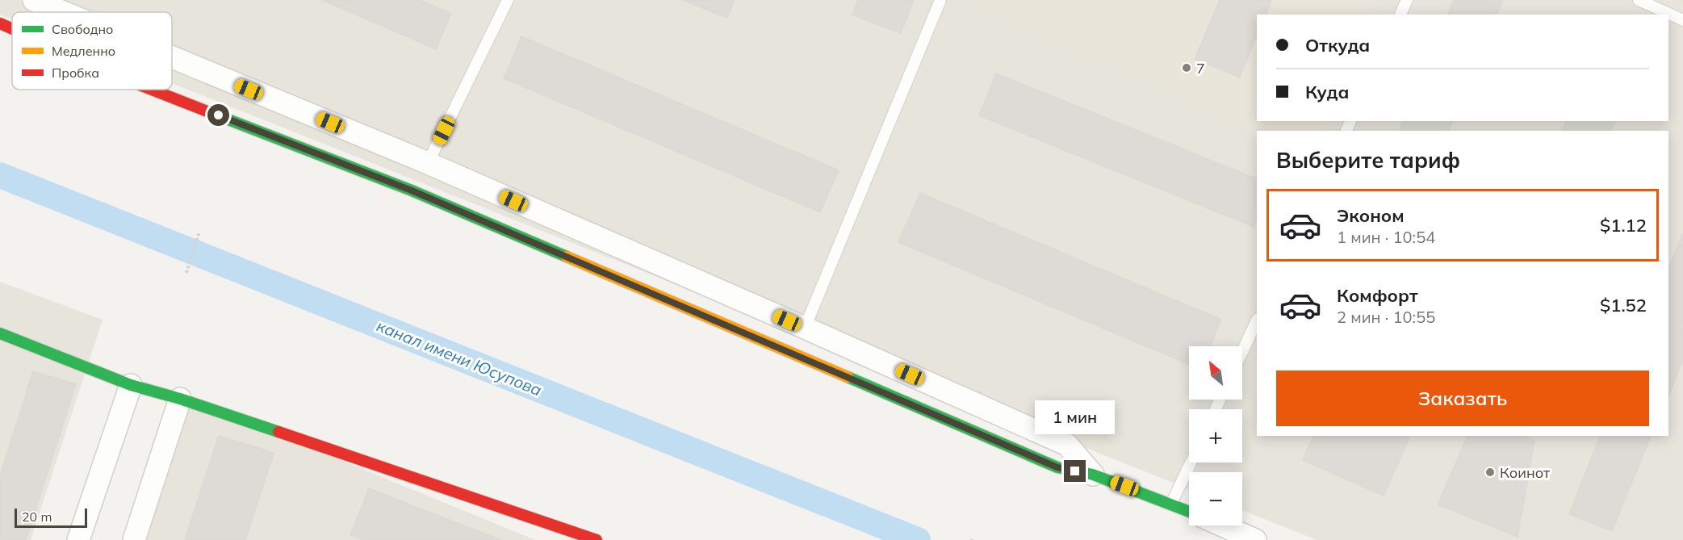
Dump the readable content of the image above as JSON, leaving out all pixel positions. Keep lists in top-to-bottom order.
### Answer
{
  "water": ["канал имени Юсупова"],
  "places": ["7", "Коинот"],
  "legend": ["Свободно", "Медленно", "Пробка"],
  "scale_bar": "20 m",
  "north": "top left",
  "page": {
    "banner": ["Откуда", "Куда"],
    "heading": "Выберите тариф",
    "list": [
      {
        "name": "Эконом",
        "note": "1 мин · 10:54",
        "value": "$1.12"
      },
      {
        "name": "Комфорт",
        "note": "2 мин · 10:55",
        "value": "$1.52"
      }
    ],
    "map_buttons": ["+", "−"],
    "buttons": "Заказать",
    "bubble": "1 мин",
    "scale": "20 m"
  }
}
